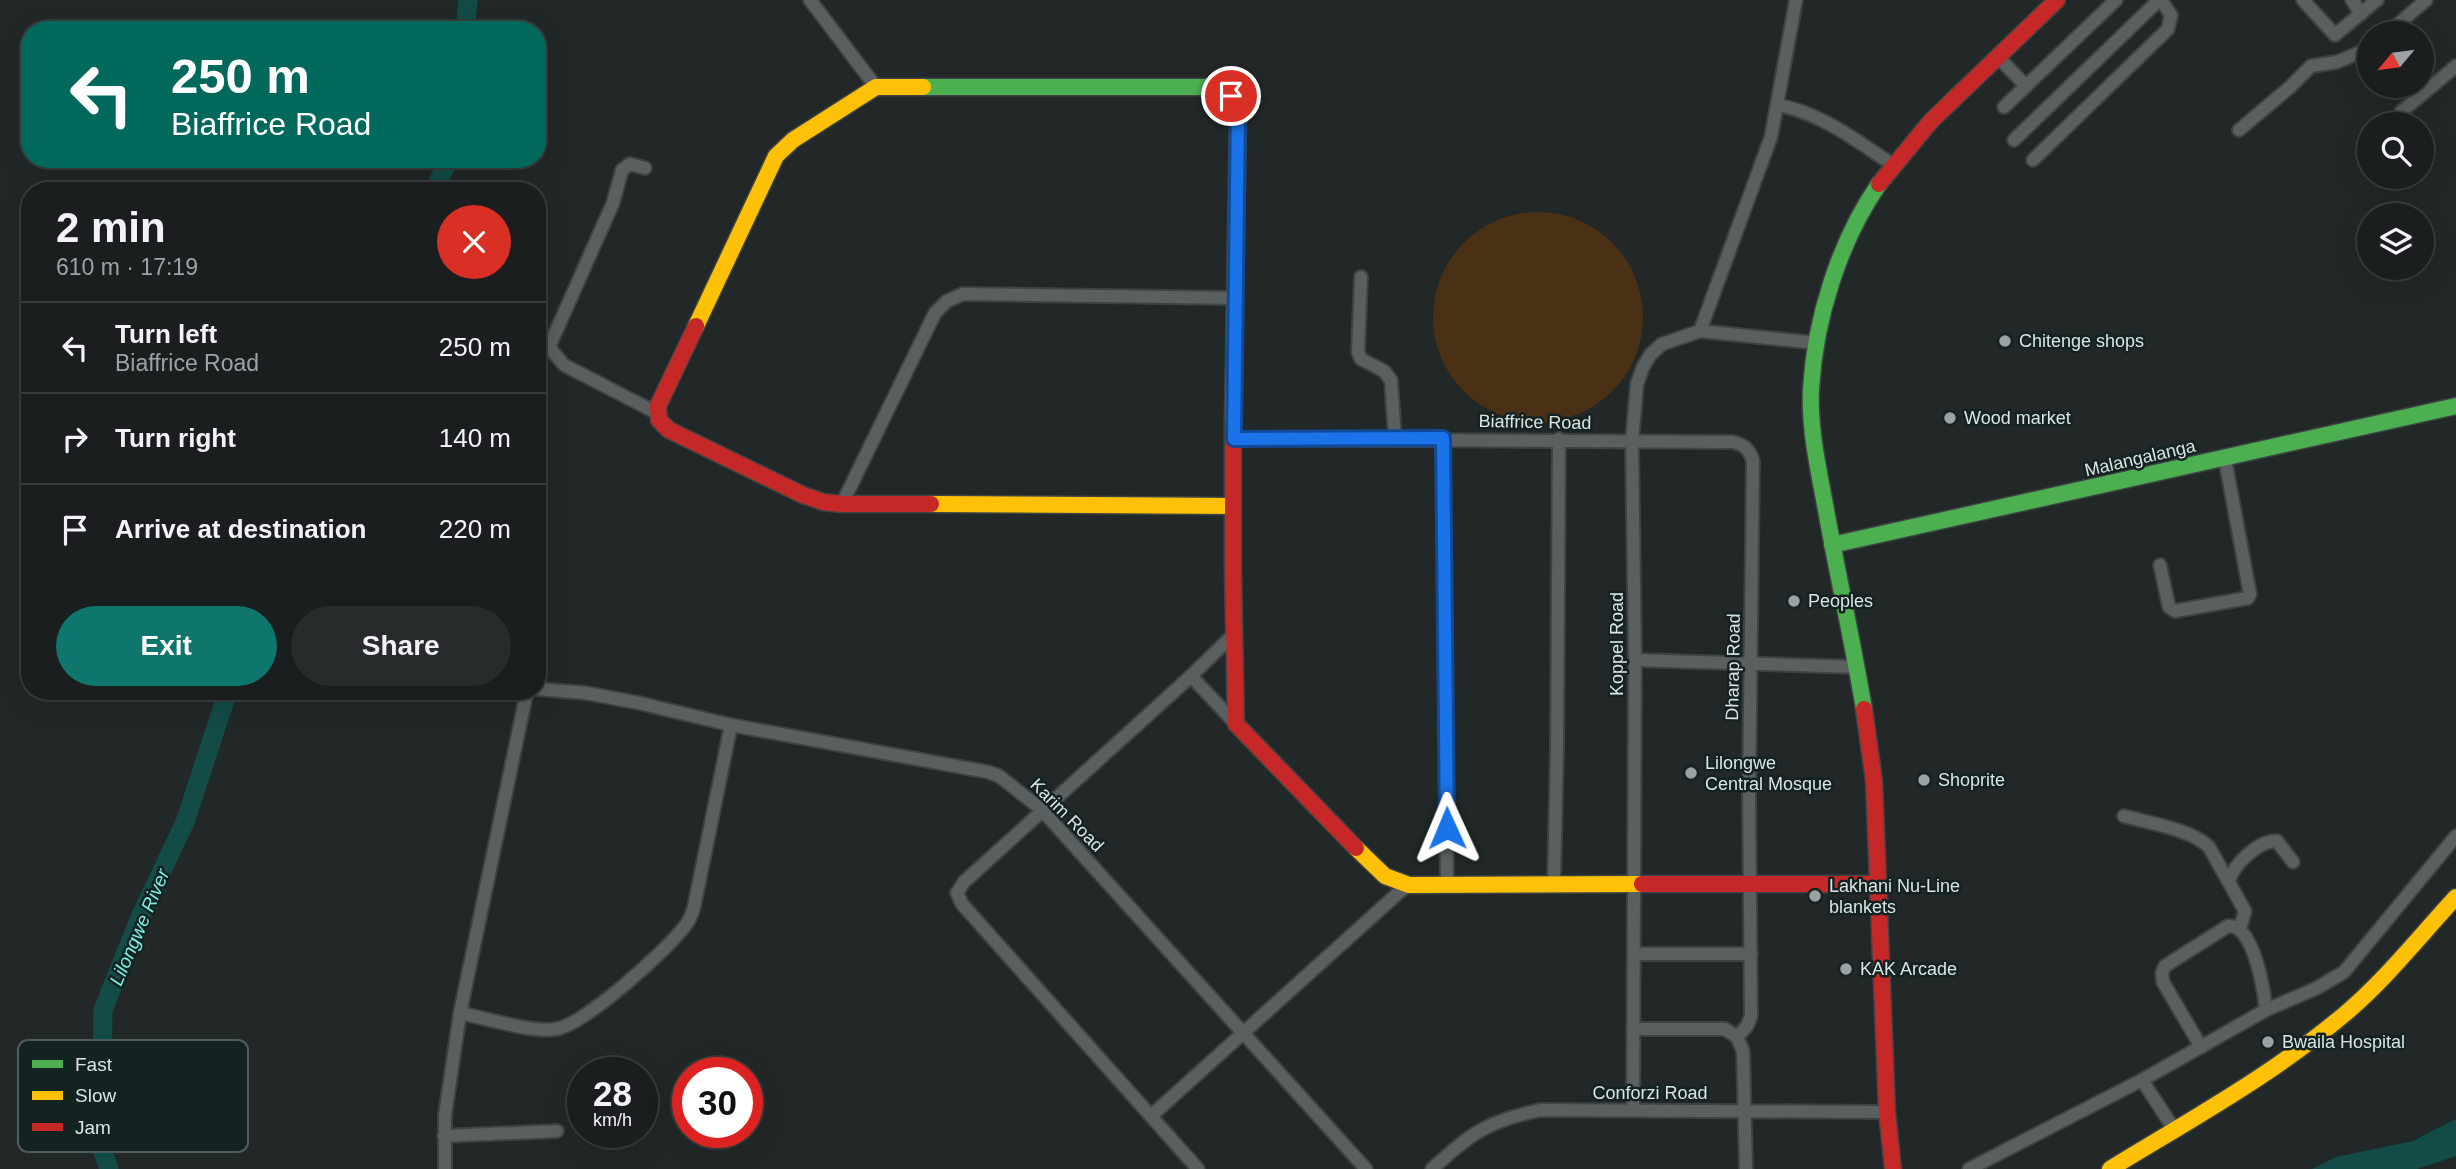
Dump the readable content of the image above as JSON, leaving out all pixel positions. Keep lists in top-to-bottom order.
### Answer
{
  "streets": {
    "main road": ["Malangalanga"],
    "street": [
      "Biaffrice Road",
      "Koppel Road",
      "Dharap Road",
      "Karim Road",
      "Conforzi Road"
    ]
  },
  "crossings": [
    ["Biaffrice Road", "Koppel Road"],
    ["Biaffrice Road", "Dharap Road"],
    ["Koppel Road", "Conforzi Road"]
  ],
  "water": ["Lilongwe River"],
  "places": [
    "Chitenge shops",
    "Wood market",
    "Peoples",
    "Lilongwe Central Mosque",
    "Shoprite",
    "Lakhani Nu-Line blankets",
    "KAK Arcade",
    "Bwaila Hospital"
  ],
  "legend": ["Fast", "Slow", "Jam"],
  "north": "bottom left",
  "page": {
    "turn": ["250 m", "Biaffrice Road"],
    "heading": ["2 min", "610 m · 17:19"],
    "list": [
      {
        "name": "Turn left",
        "note": "Biaffrice Road",
        "value": "250 m"
      },
      {
        "name": "Turn right",
        "value": "140 m"
      },
      {
        "name": "Arrive at destination",
        "value": "220 m"
      }
    ],
    "buttons": ["Exit", "Share"],
    "speed": "28 km/h",
    "limit": "30"
  }
}
